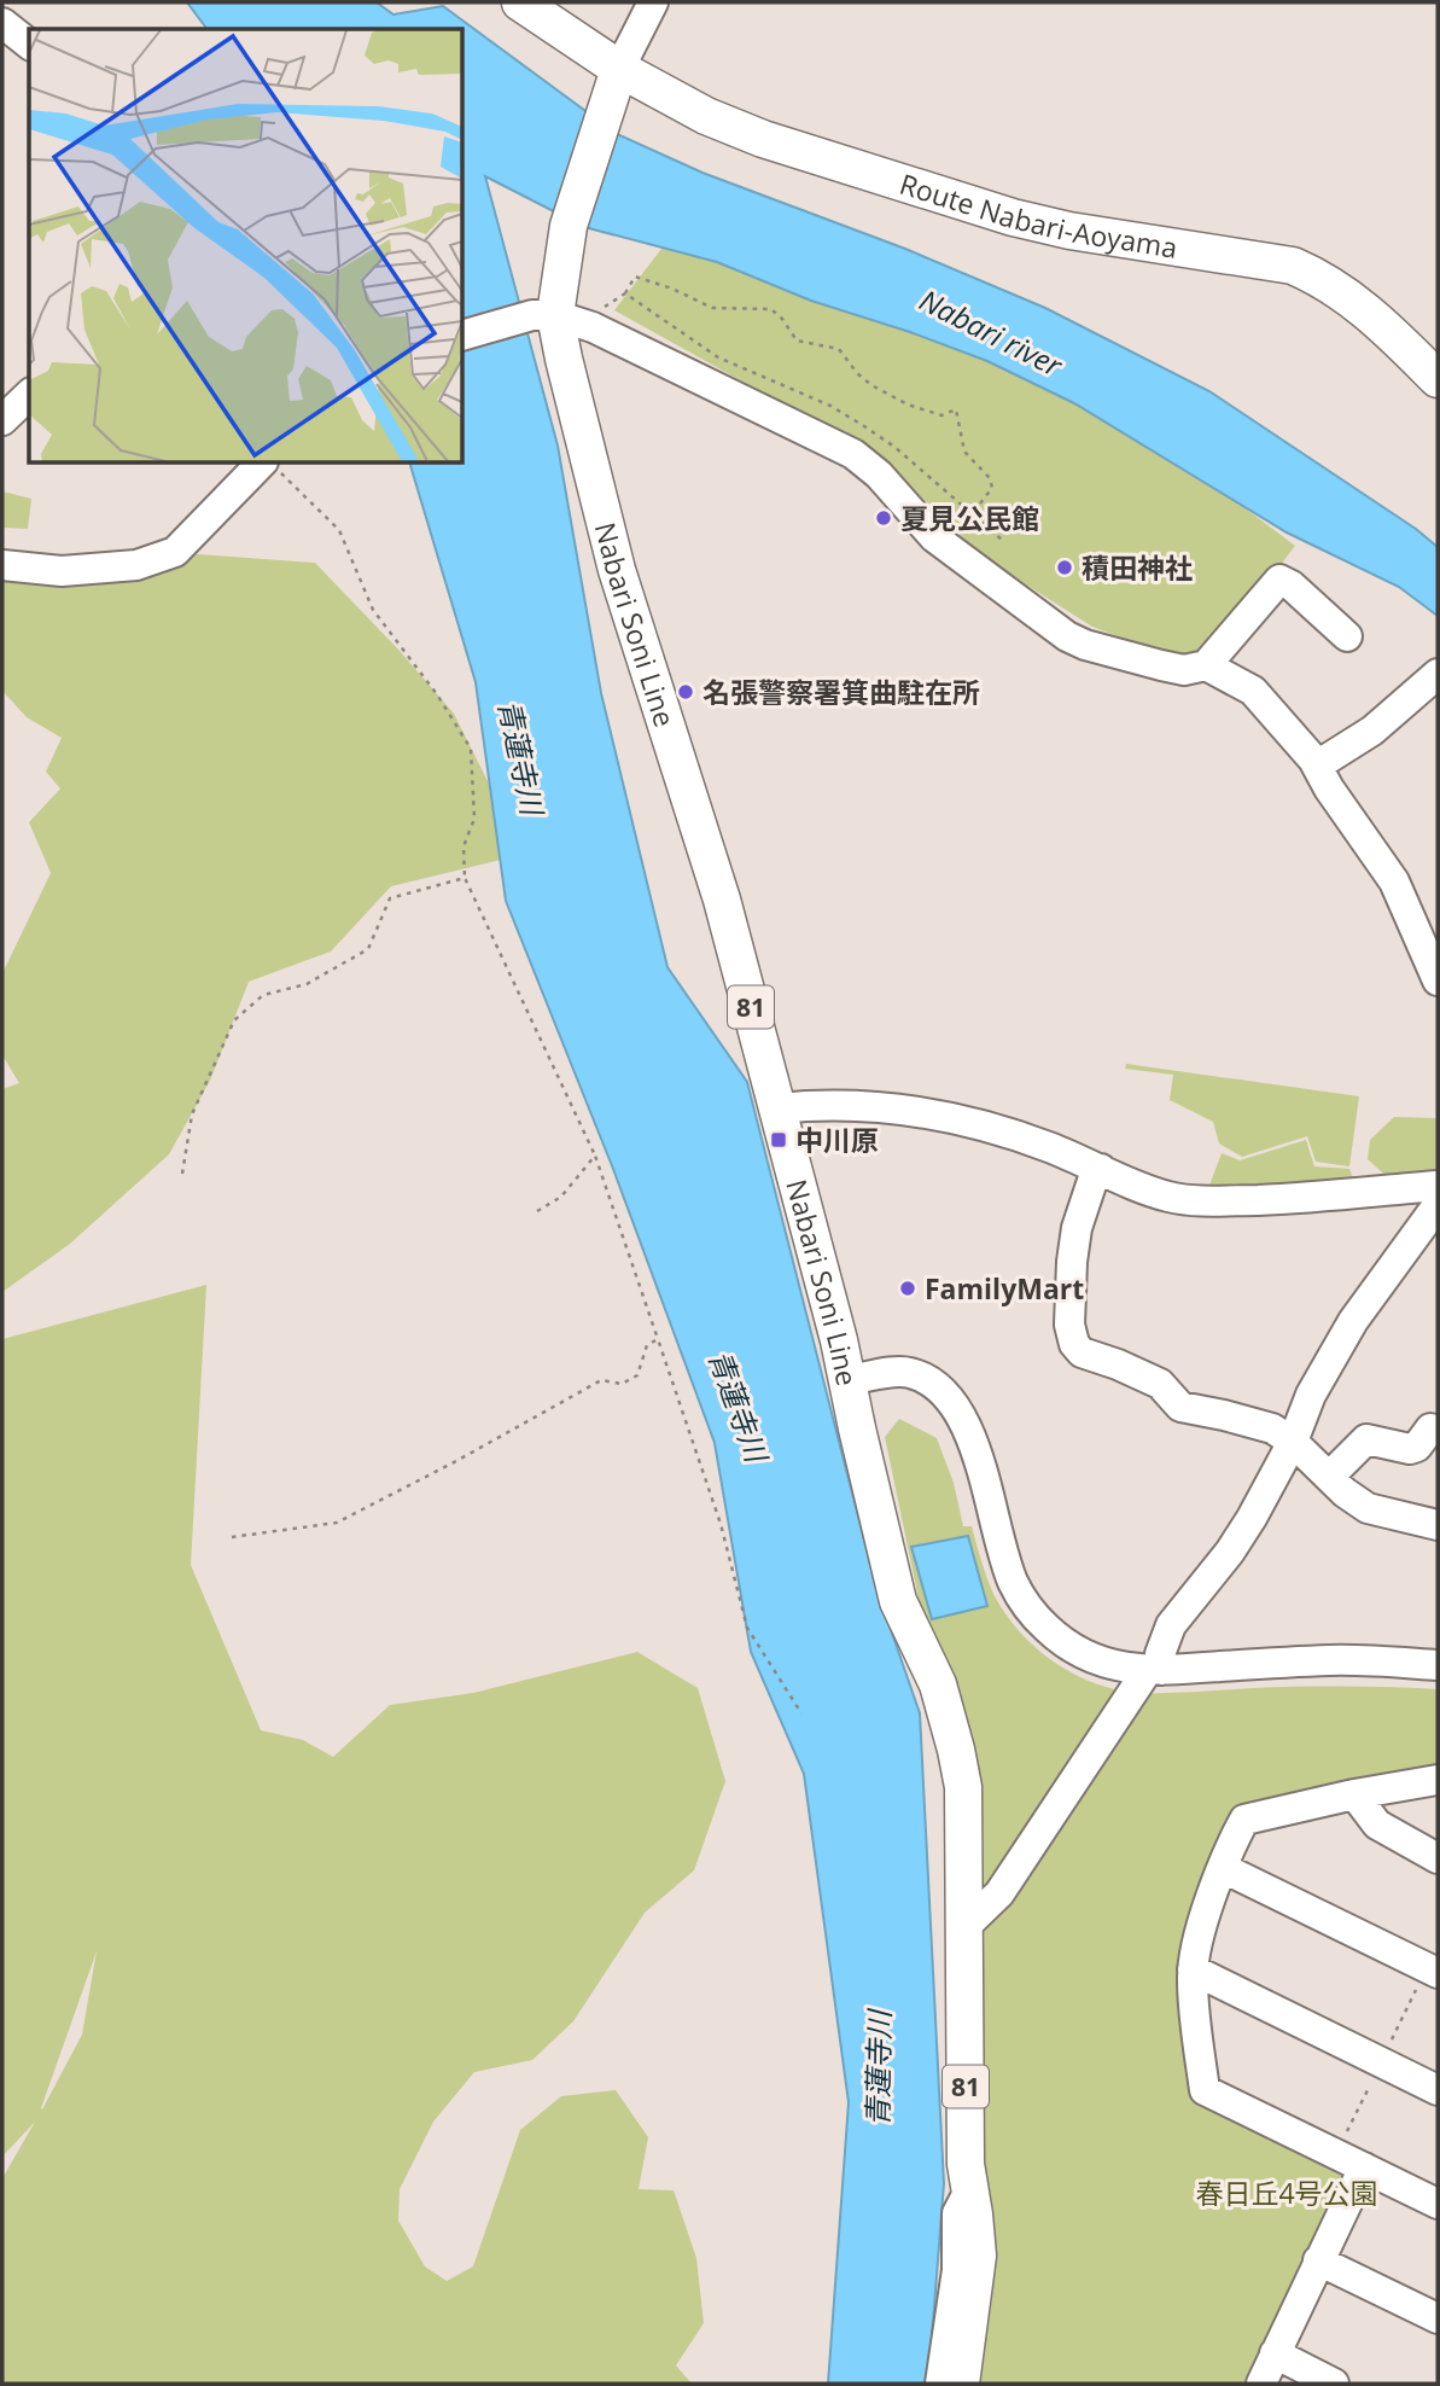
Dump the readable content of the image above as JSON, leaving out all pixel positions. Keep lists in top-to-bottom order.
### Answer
{
  "streets": {
    "main road": ["Route Nabari-Aoyama", "Nabari Soni Line", "81"]
  },
  "crossings": [
    ["Route Nabari-Aoyama", "Nabari Soni Line"]
  ],
  "water": ["Nabari river", "青蓮寺川"],
  "parks": ["春日丘4号公園"],
  "places": {
    "other": [
      "夏見公民館",
      "積田神社",
      "名張警察署箕曲駐在所",
      "FamilyMart"
    ],
    "transit": ["中川原"]
  }
}
